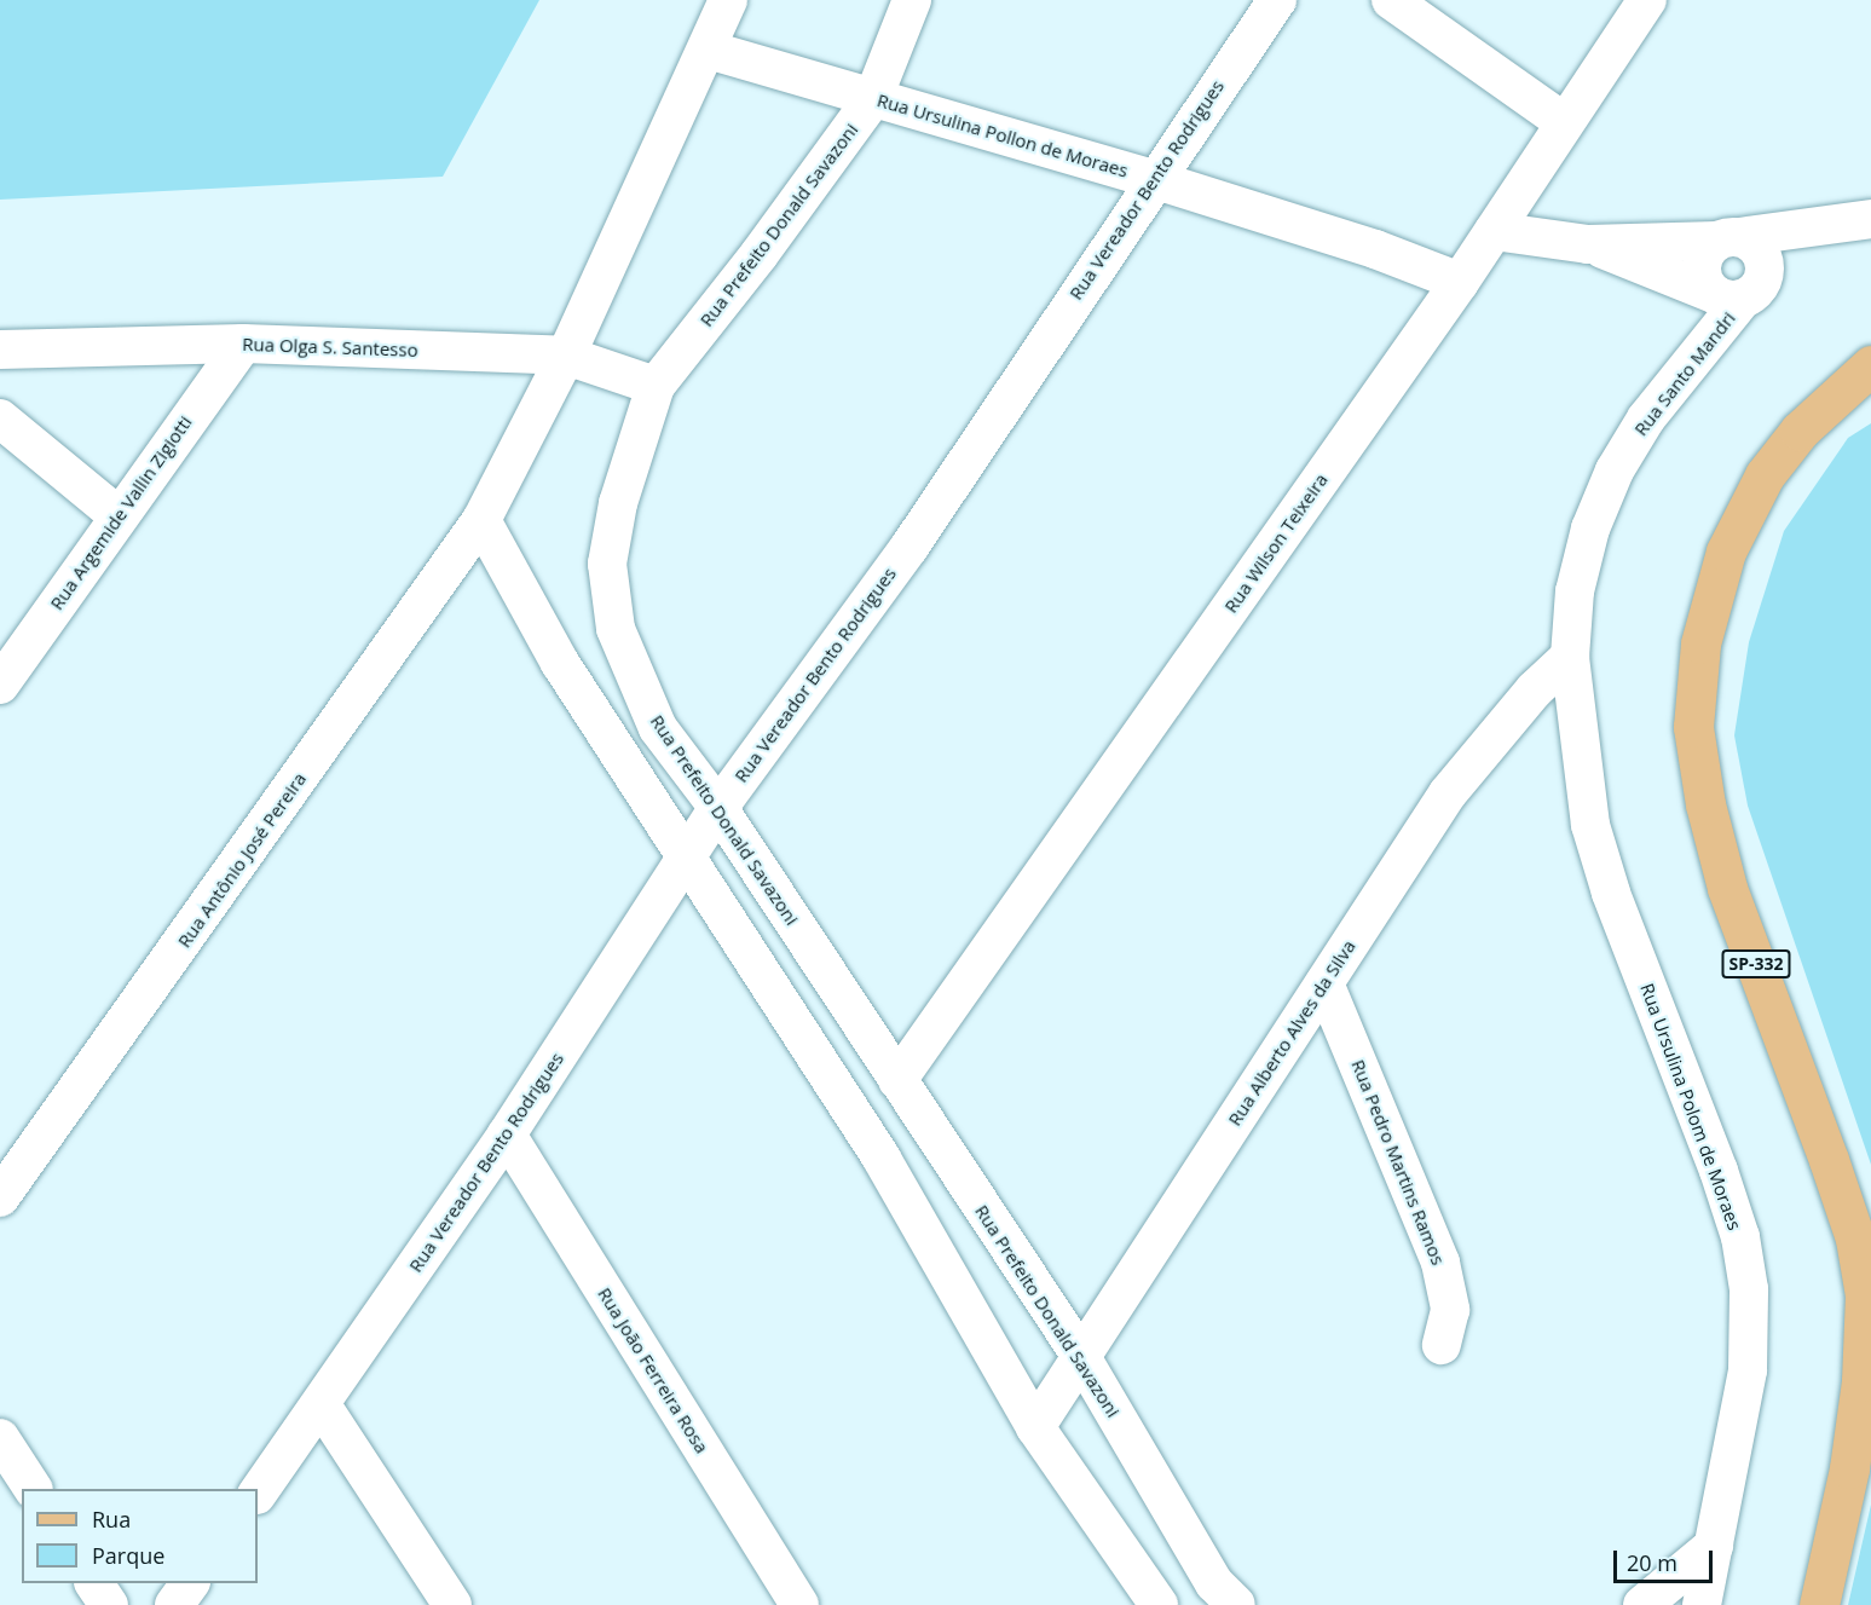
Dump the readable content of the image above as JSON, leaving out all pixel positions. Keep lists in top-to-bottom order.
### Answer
{
  "streets": {
    "main road": ["SP-332"],
    "street": [
      "Rua Ursulina Pollon de Moraes",
      "Rua Vereador Bento Rodrigues",
      "Rua Prefeito Donald Savazoni",
      "Rua Olga S. Santesso",
      "Rua Santo Mandri",
      "Rua Argemide Vallin Zigiotti",
      "Rua Wilson Teixeira",
      "Rua Antônio José Pereira",
      "Rua Alberto Alves da Silva",
      "Rua Ursulina Polom de Moraes",
      "Rua Pedro Martins Ramos",
      "Rua João Ferreira Rosa"
    ]
  },
  "crossings": [
    ["Rua Ursulina Pollon de Moraes", "Rua Vereador Bento Rodrigues"],
    ["Rua Ursulina Pollon de Moraes", "Rua Prefeito Donald Savazoni"],
    ["Rua Ursulina Pollon de Moraes", "Rua Wilson Teixeira"],
    ["Rua Vereador Bento Rodrigues", "Rua Prefeito Donald Savazoni"],
    ["Rua Vereador Bento Rodrigues", "Rua João Ferreira Rosa"],
    ["Rua Prefeito Donald Savazoni", "Rua Olga S. Santesso"],
    ["Rua Prefeito Donald Savazoni", "Rua Wilson Teixeira"],
    ["Rua Prefeito Donald Savazoni", "Rua Alberto Alves da Silva"],
    ["Rua Olga S. Santesso", "Rua Argemide Vallin Zigiotti"],
    ["Rua Santo Mandri", "Rua Alberto Alves da Silva"],
    ["Rua Santo Mandri", "Rua Ursulina Polom de Moraes"],
    ["Rua Alberto Alves da Silva", "Rua Ursulina Polom de Moraes"],
    ["Rua Alberto Alves da Silva", "Rua Pedro Martins Ramos"]
  ],
  "legend": ["Rua", "Parque"],
  "scale_bar": "20 m"
}
